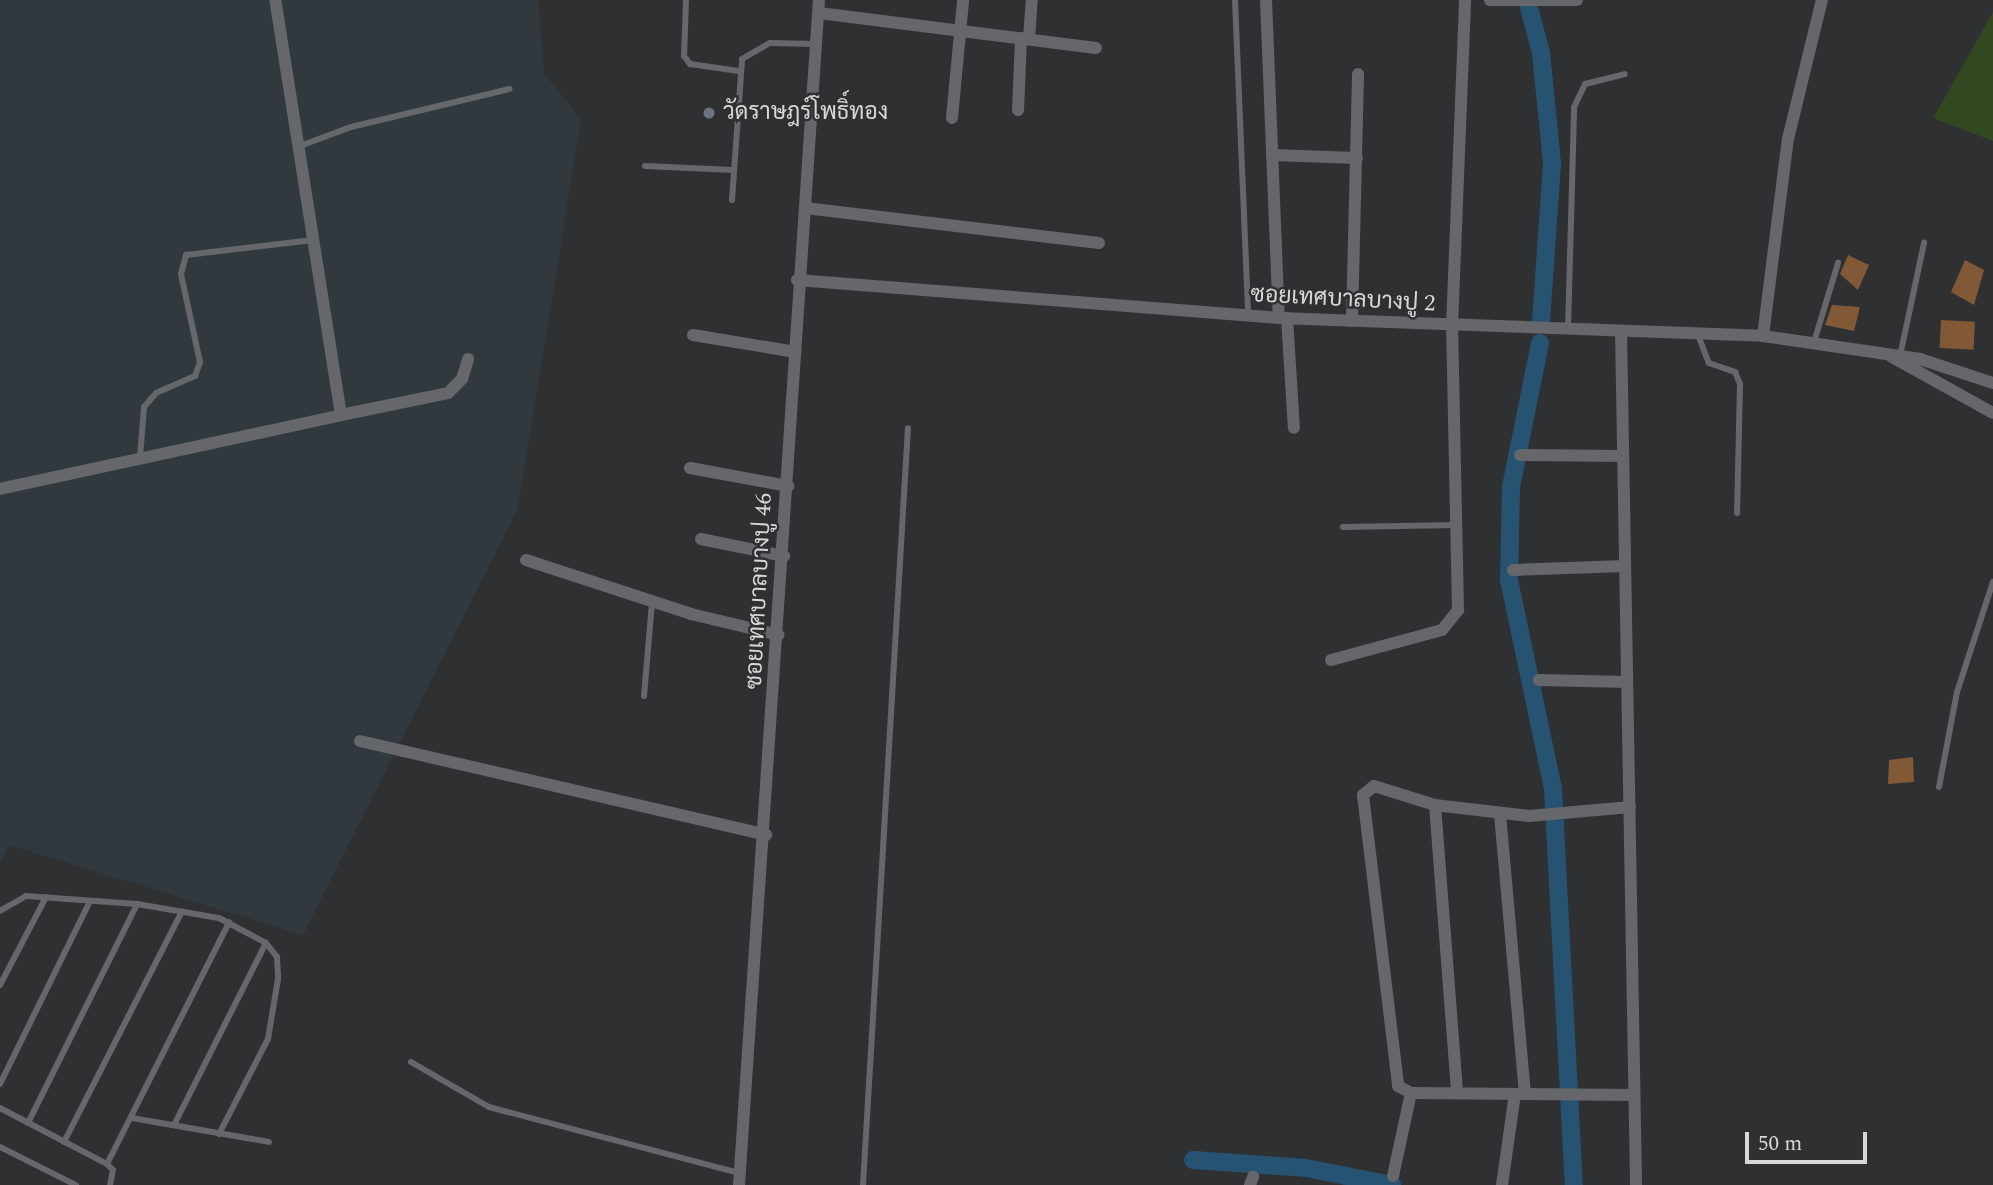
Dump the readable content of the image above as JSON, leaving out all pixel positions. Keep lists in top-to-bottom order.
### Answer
{
  "streets": {
    "street": ["ซอยเทศบาลบางปู 2", "ซอยเทศบาลบางปู 46"]
  },
  "crossings": [
    ["ซอยเทศบาลบางปู 2", "ซอยเทศบาลบางปู 46"]
  ],
  "places": ["วัดราษฎร์โพธิ์ทอง"],
  "scale_bar": "50 m"
}
